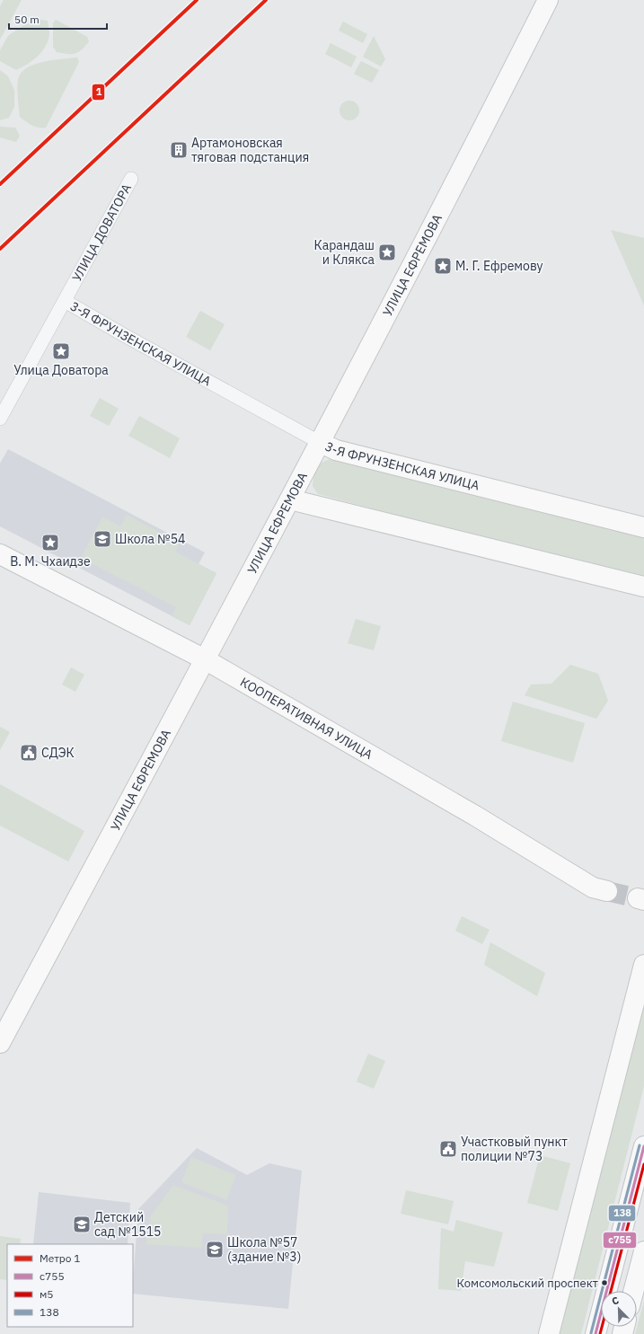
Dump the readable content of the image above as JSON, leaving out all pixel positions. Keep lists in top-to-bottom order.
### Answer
{
  "streets": {
    "street": [
      "УЛИЦА ДОВАТОРА",
      "УЛИЦА ЕФРЕМОВА",
      "3-Я ФРУНЗЕНСКАЯ УЛИЦА",
      "КООПЕРАТИВНАЯ УЛИЦА"
    ]
  },
  "crossings": [
    ["УЛИЦА ДОВАТОРА", "3-Я ФРУНЗЕНСКАЯ УЛИЦА"],
    ["УЛИЦА ЕФРЕМОВА", "3-Я ФРУНЗЕНСКАЯ УЛИЦА"],
    ["УЛИЦА ЕФРЕМОВА", "КООПЕРАТИВНАЯ УЛИЦА"]
  ],
  "places": {
    "building": ["Артамоновская тяговая подстанция"],
    "place": [
      "Карандаш и Клякса",
      "М. Г. Ефремову",
      "Улица Доватора",
      "В. М. Чхаидзе"
    ],
    "school or university": ["Школа №54", "Детский сад №1515", "Школа №57 (здание №3)"],
    "public building": ["СДЭК", "Участковый пункт полиции №73"],
    "other": ["Комсомольский проспект"]
  },
  "lines": [
    "metro line 1",
    "transit line 138",
    "transit line с755",
    "transit line м5"
  ],
  "legend": [
    "Метро 1",
    "с755",
    "м5",
    "138"
  ],
  "scale_bar": "50 m",
  "north": "top left"
}
